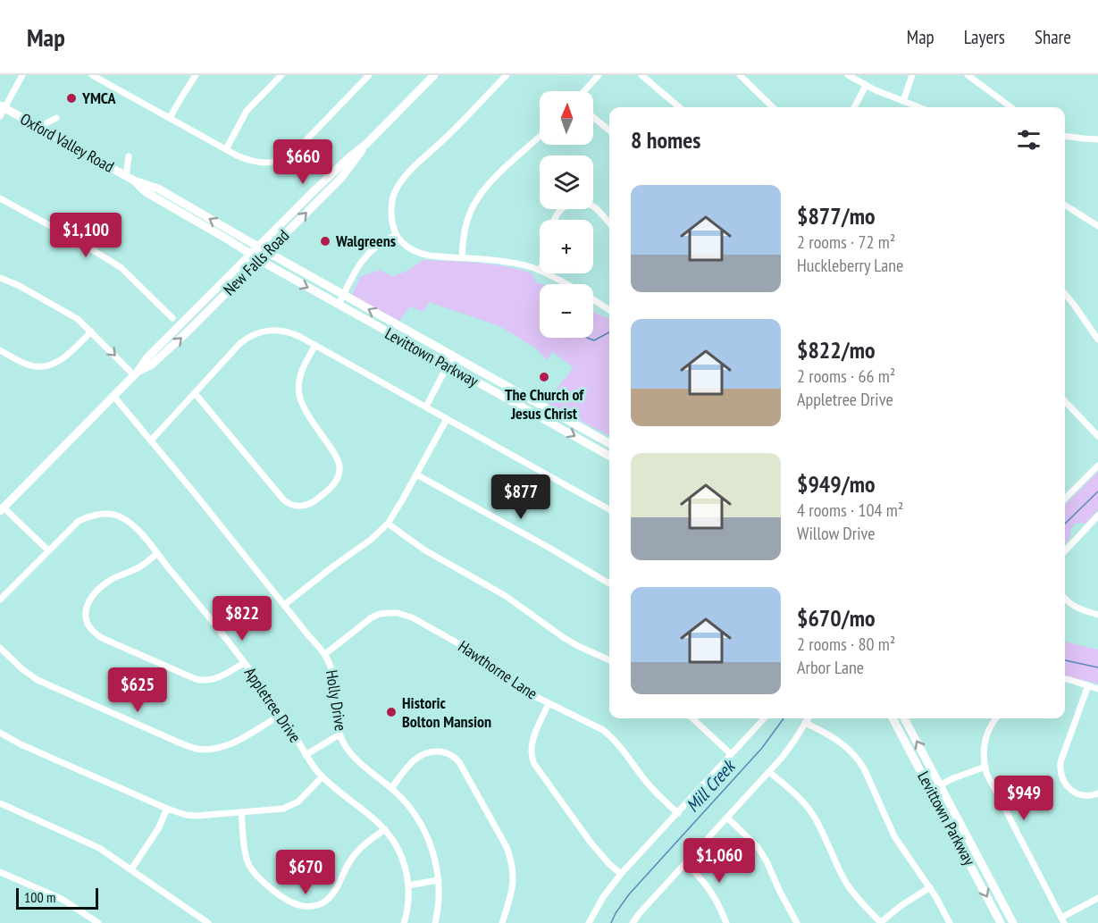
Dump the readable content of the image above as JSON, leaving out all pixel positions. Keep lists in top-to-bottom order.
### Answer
{
  "streets": {
    "main road": ["Oxford Valley Road", "New Falls Road", "Levittown Parkway"],
    "street": ["Hawthorne Lane", "Holly Drive", "Appletree Drive"]
  },
  "crossings": [
    ["Oxford Valley Road", "New Falls Road"],
    ["Oxford Valley Road", "Levittown Parkway"],
    ["New Falls Road", "Levittown Parkway"],
    ["New Falls Road", "Holly Drive"],
    ["Hawthorne Lane", "Holly Drive"]
  ],
  "water": ["Mill Creek"],
  "places": [
    "YMCA",
    "Walgreens",
    "The Church of Jesus Christ",
    "Historic Bolton Mansion"
  ],
  "scale_bar": "100 m",
  "north": "top",
  "page": {
    "header": "Map",
    "nav": ["Map", "Layers", "Share"],
    "map_buttons": ["+", "−"],
    "heading": "8 homes",
    "price": [
      "$660",
      "$1,100",
      "$877",
      "$822",
      "$625",
      "$949",
      "$1,060",
      "$670"
    ],
    "list": [
      {
        "name": "$877/mo",
        "note": "2 rooms · 72 m² · Huckleberry Lane"
      },
      {
        "name": "$822/mo",
        "note": "2 rooms · 66 m² · Appletree Drive"
      },
      {
        "name": "$949/mo",
        "note": "4 rooms · 104 m² · Willow Drive"
      },
      {
        "name": "$670/mo",
        "note": "2 rooms · 80 m² · Arbor Lane"
      }
    ],
    "scale": "100 m"
  }
}
